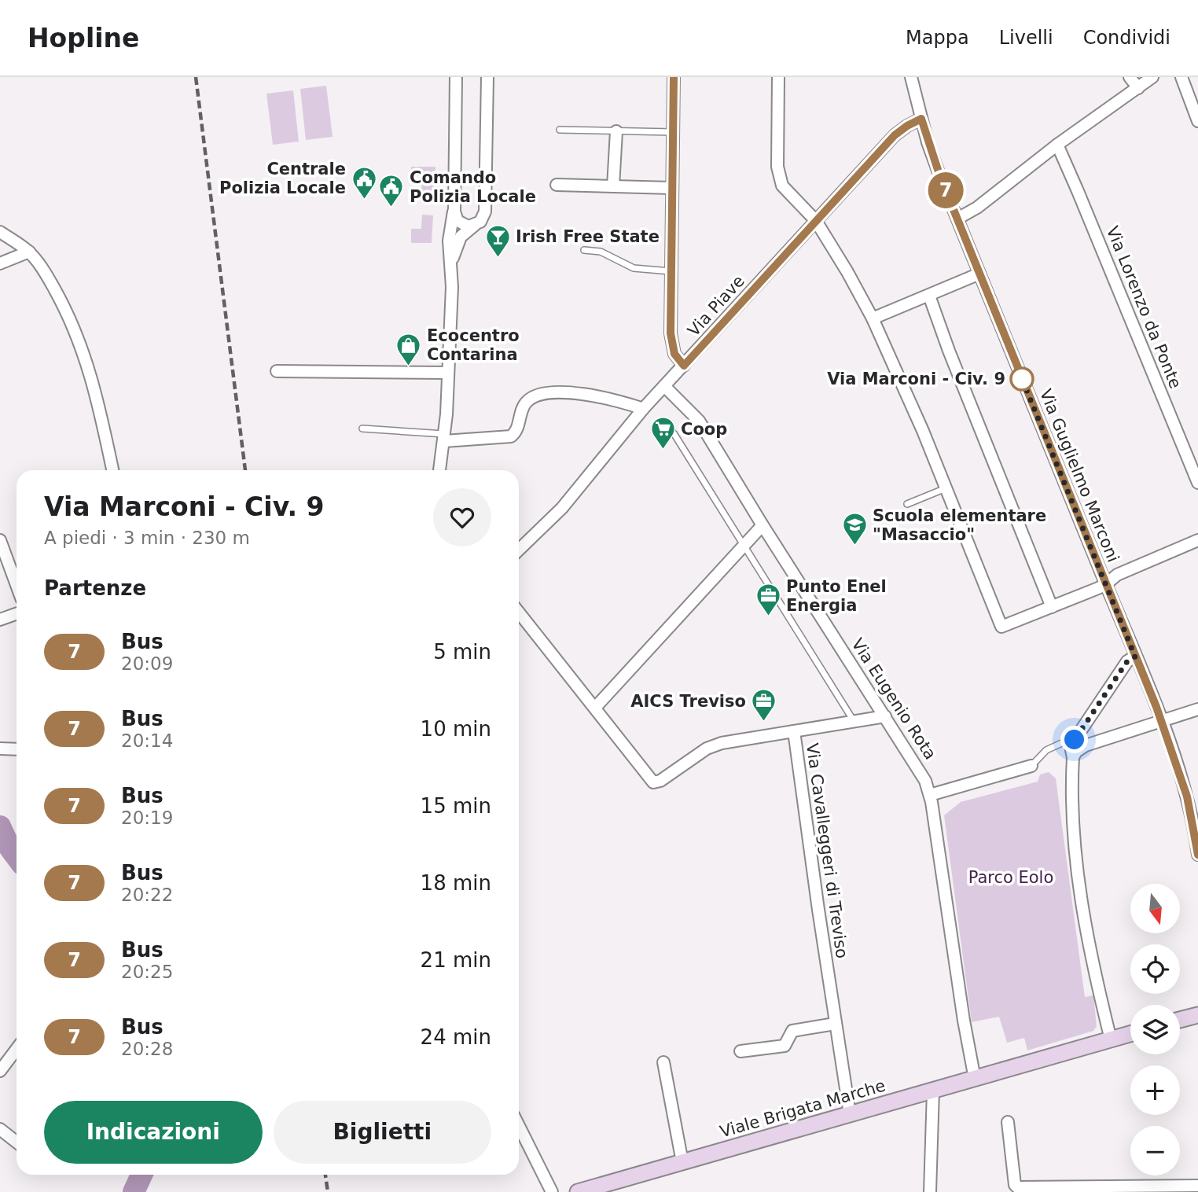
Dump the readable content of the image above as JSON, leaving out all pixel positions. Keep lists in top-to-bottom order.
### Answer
{
  "streets": {
    "street": [
      "Via Piave",
      "Via Lorenzo da Ponte",
      "Via Guglielmo Marconi",
      "Via Eugenio Rota",
      "Via Cavalleggeri di Treviso",
      "Viale Brigata Marche"
    ]
  },
  "crossings": [
    ["Via Piave", "Via Guglielmo Marconi"],
    ["Via Piave", "Via Eugenio Rota"],
    ["Via Eugenio Rota", "Viale Brigata Marche"],
    ["Via Cavalleggeri di Treviso", "Viale Brigata Marche"]
  ],
  "parks": ["Parco Eolo"],
  "places": {
    "public building": ["Centrale Polizia Locale", "Comando Polizia Locale"],
    "bar": ["Irish Free State"],
    "shop": ["Ecocentro Contarina"],
    "other": ["Via Marconi - Civ. 9"],
    "supermarket": ["Coop"],
    "school or university": ["Scuola elementare \"Masaccio\""],
    "office": ["Punto Enel Energia", "AICS Treviso"]
  },
  "lines": ["bus line 7"],
  "north": "bottom",
  "page": {
    "header": "Hopline",
    "nav": ["Mappa", "Livelli", "Condividi"],
    "on_map": "7",
    "heading": [
      ["Via Marconi - Civ. 9", "A piedi · 3 min · 230 m"],
      "Partenze"
    ],
    "list": [
      {
        "mark": "7",
        "name": "Bus",
        "note": "20:09",
        "value": "5 min"
      },
      {
        "mark": "7",
        "name": "Bus",
        "note": "20:14",
        "value": "10 min"
      },
      {
        "mark": "7",
        "name": "Bus",
        "note": "20:19",
        "value": "15 min"
      },
      {
        "mark": "7",
        "name": "Bus",
        "note": "20:22",
        "value": "18 min"
      },
      {
        "mark": "7",
        "name": "Bus",
        "note": "20:25",
        "value": "21 min"
      },
      {
        "mark": "7",
        "name": "Bus",
        "note": "20:28",
        "value": "24 min"
      }
    ],
    "map_buttons": ["+", "−"],
    "buttons": ["Indicazioni", "Biglietti"]
  }
}
